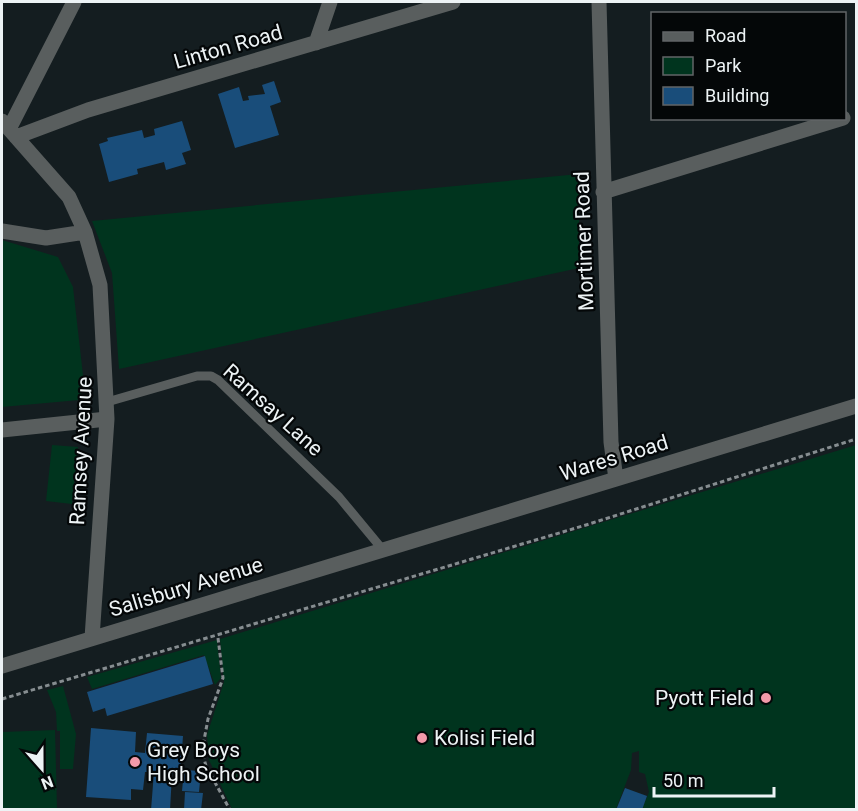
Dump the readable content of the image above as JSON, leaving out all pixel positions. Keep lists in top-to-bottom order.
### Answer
{
  "streets": {
    "street": [
      "Linton Road",
      "Mortimer Road",
      "Ramsey Avenue",
      "Wares Road",
      "Salisbury Avenue"
    ],
    "lane": ["Ramsay Lane"]
  },
  "crossings": [
    ["Linton Road", "Ramsey Avenue"],
    ["Mortimer Road", "Wares Road"],
    ["Ramsay Lane", "Ramsey Avenue"],
    ["Ramsay Lane", "Wares Road"],
    ["Ramsay Lane", "Salisbury Avenue"],
    ["Ramsey Avenue", "Salisbury Avenue"],
    ["Wares Road", "Salisbury Avenue"]
  ],
  "places": ["Pyott Field", "Kolisi Field", "Grey Boys High School"],
  "legend": ["Road", "Park", "Building"],
  "scale_bar": "50 m",
  "north": "bottom"
}
